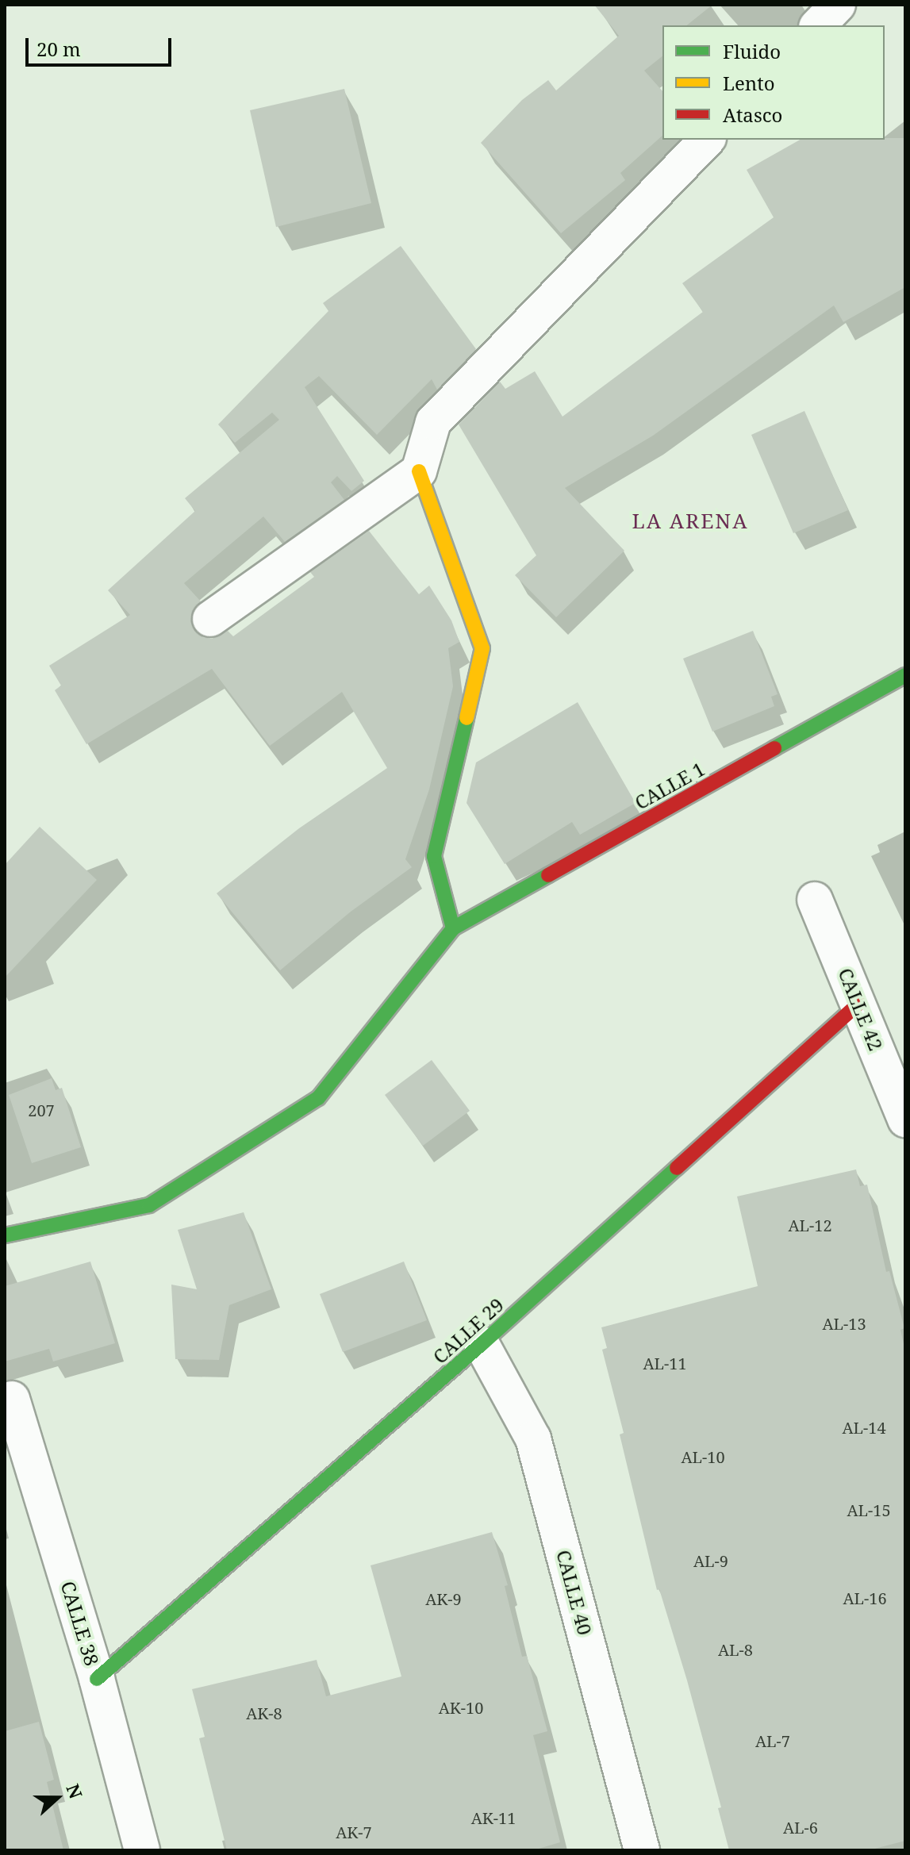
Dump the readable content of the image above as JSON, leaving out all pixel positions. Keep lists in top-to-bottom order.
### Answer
{
  "streets": {
    "street": [
      "CALLE 1",
      "CALLE 42",
      "CALLE 29",
      "CALLE 40",
      "CALLE 38"
    ]
  },
  "crossings": [
    ["CALLE 42", "CALLE 29"],
    ["CALLE 29", "CALLE 40"],
    ["CALLE 29", "CALLE 38"]
  ],
  "districts": ["LA ARENA"],
  "house_numbers": [
    "207",
    "AL-12",
    "AL-13",
    "AL-11",
    "AL-14",
    "AL-10",
    "AL-15",
    "AL-9",
    "AL-16",
    "AK-9",
    "AL-8",
    "AK-10",
    "AK-8",
    "AL-7",
    "AK-11",
    "AL-6",
    "AK-7"
  ],
  "legend": ["Fluido", "Lento", "Atasco"],
  "scale_bar": "20 m",
  "north": "right"
}
